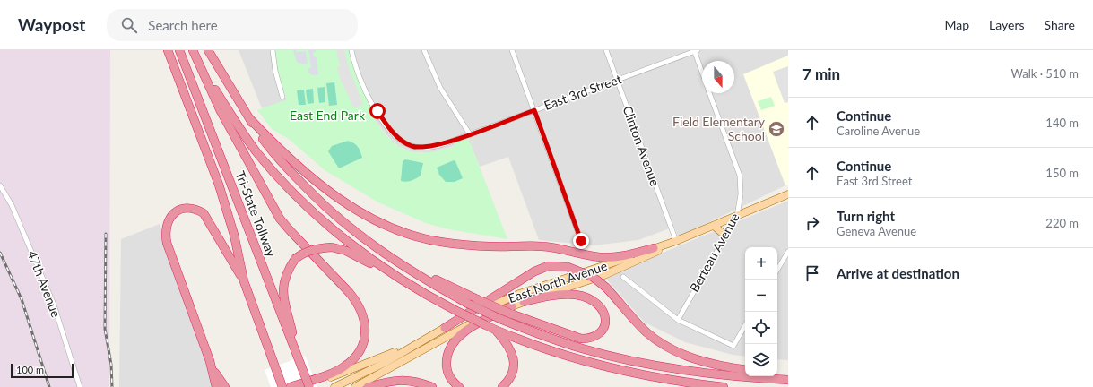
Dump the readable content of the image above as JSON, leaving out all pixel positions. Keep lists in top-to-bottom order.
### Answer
{
  "streets": {
    "highway": ["Tri-State Tollway"],
    "main road": ["East North Avenue"],
    "street": [
      "East 3rd Street",
      "Clinton Avenue",
      "Berteau Avenue",
      "47th Avenue"
    ]
  },
  "crossings": [
    ["East 3rd Street", "Clinton Avenue"],
    ["East 3rd Street", "Berteau Avenue"],
    ["Clinton Avenue", "East North Avenue"],
    ["Berteau Avenue", "East North Avenue"]
  ],
  "parks": ["East End Park"],
  "places": {
    "school or university": ["Field Elementary School"]
  },
  "scale_bar": "100 m",
  "north": "bottom",
  "page": {
    "header": "Waypost",
    "search": "Search here",
    "nav": ["Map", "Layers", "Share"],
    "heading": ["7 min", "Walk · 510 m"],
    "list": [
      ["Continue", "Caroline Avenue", "140 m"],
      ["Continue", "East 3rd Street", "150 m"],
      ["Turn right", "Geneva Avenue", "220 m"],
      "Arrive at destination"
    ],
    "map_buttons": ["+", "−"],
    "scale": "100 m"
  }
}
